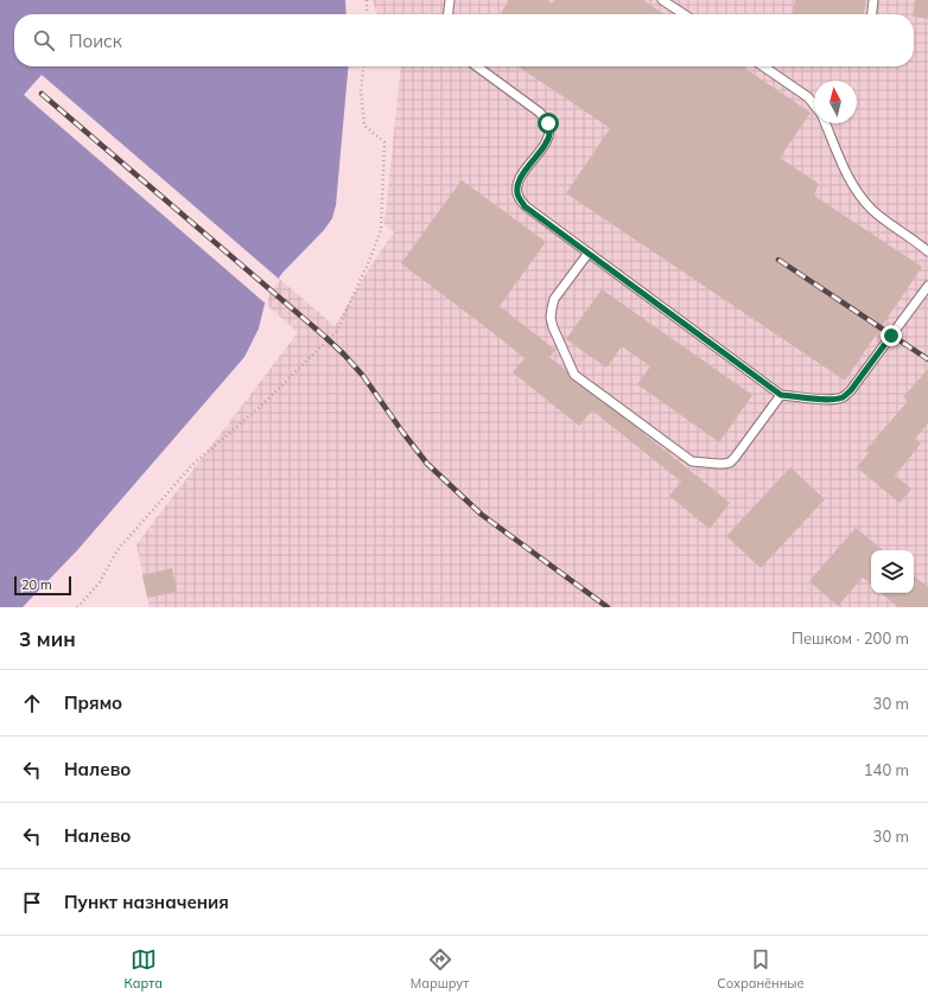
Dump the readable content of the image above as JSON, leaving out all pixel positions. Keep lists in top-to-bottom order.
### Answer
{
  "scale_bar": "20 m",
  "north": "top",
  "page": {
    "search": "Поиск",
    "scale": "20 m",
    "heading": ["3 мин", "Пешком · 200 m"],
    "list": [
      ["Прямо", "30 m"],
      ["Налево", "140 m"],
      ["Налево", "30 m"],
      "Пункт назначения"
    ],
    "nav": ["Карта", "Маршрут", "Сохранённые"]
  }
}
